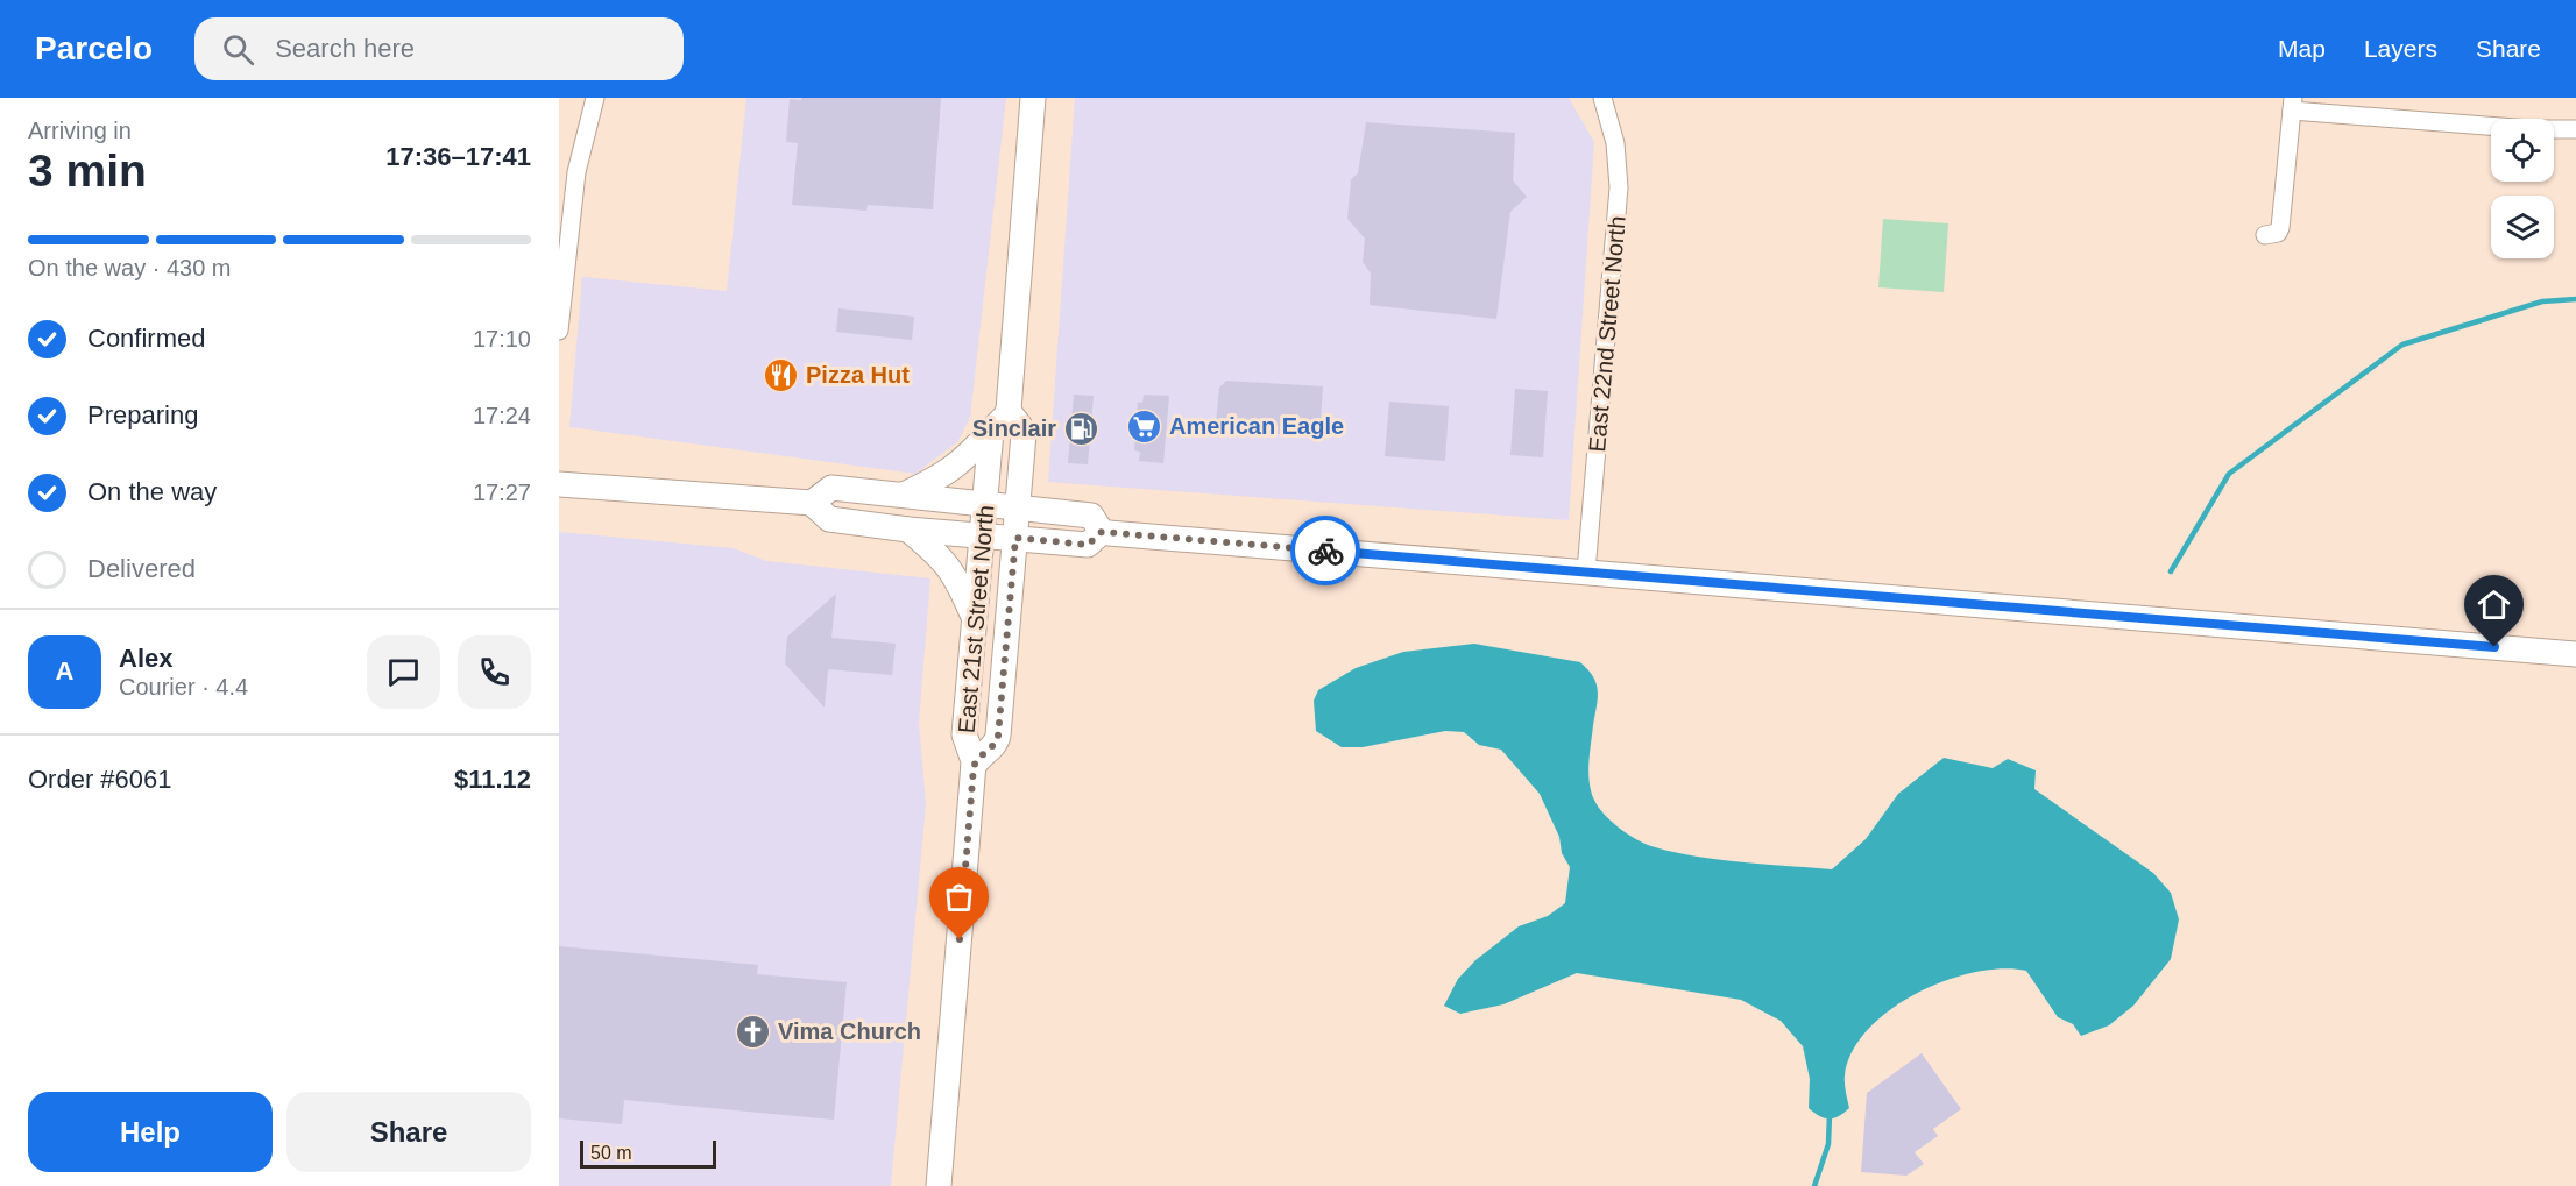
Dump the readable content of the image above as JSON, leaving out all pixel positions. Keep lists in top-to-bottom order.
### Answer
{
  "streets": {
    "main road": ["East 21st Street North"],
    "street": ["East 22nd Street North"]
  },
  "places": {
    "restaurant": ["Pizza Hut"],
    "supermarket": ["American Eagle"],
    "fuel station": ["Sinclair"],
    "church": ["Vima Church"]
  },
  "scale_bar": "50 m",
  "page": {
    "header": "Parcelo",
    "search": "Search here",
    "nav": ["Map", "Layers", "Share"],
    "heading": ["3 min", "Arriving in", "17:36–17:41"],
    "panel": [
      "Alex",
      "Courier · 4.4",
      "Order #6061",
      "$11.12"
    ],
    "bar": "On the way · 430 m",
    "list": [
      ["Confirmed", "17:10"],
      ["Preparing", "17:24"],
      ["On the way", "17:27"],
      "Delivered"
    ],
    "round": "A",
    "buttons": ["Help", "Share"],
    "scale": "50 m"
  }
}
